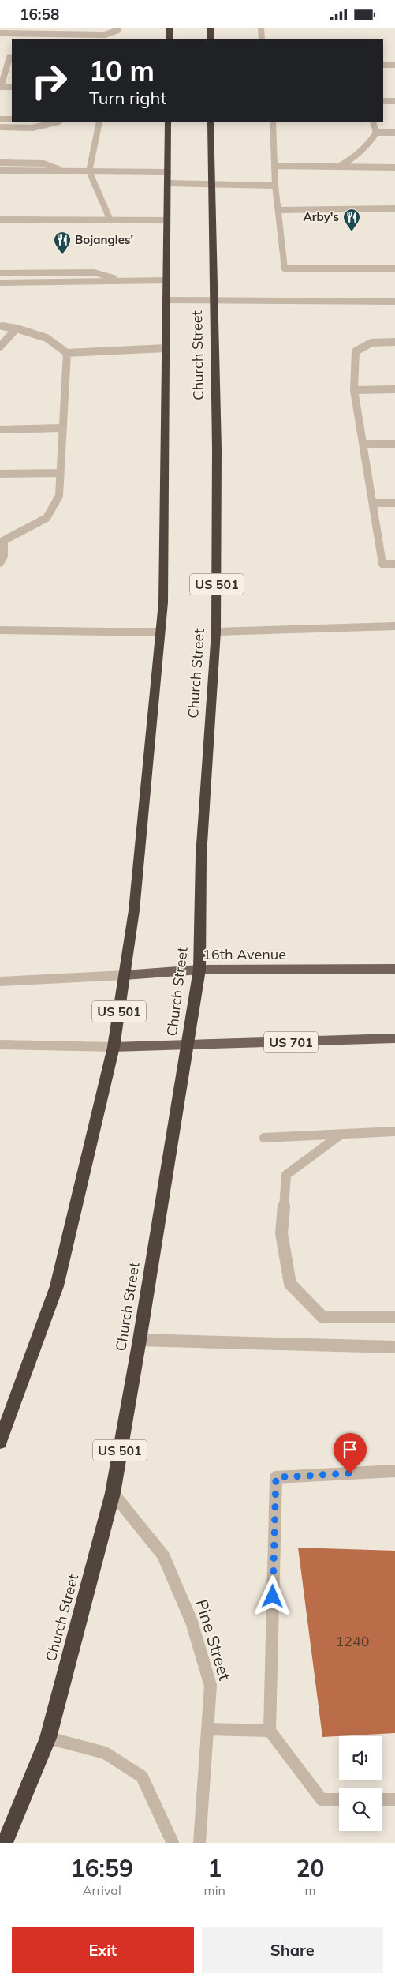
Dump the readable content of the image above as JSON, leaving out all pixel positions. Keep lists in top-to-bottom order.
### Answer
{
  "streets": {
    "highway": ["Church Street", "US 501"],
    "main road": ["16th Avenue", "US 701"],
    "street": ["Pine Street"]
  },
  "crossings": [
    ["Church Street", "16th Avenue"],
    ["Church Street", "US 701"],
    ["Church Street", "Pine Street"],
    ["US 501", "16th Avenue"]
  ],
  "places": {
    "restaurant": ["Arby's", "Bojangles'"]
  },
  "house_numbers": ["1240"],
  "page": {
    "status": "16:58",
    "turn": ["10 m", "Turn right"],
    "eta": [
      "16:59",
      "Arrival",
      "1",
      "min",
      "20",
      "m"
    ],
    "buttons": ["Exit", "Share"]
  }
}
